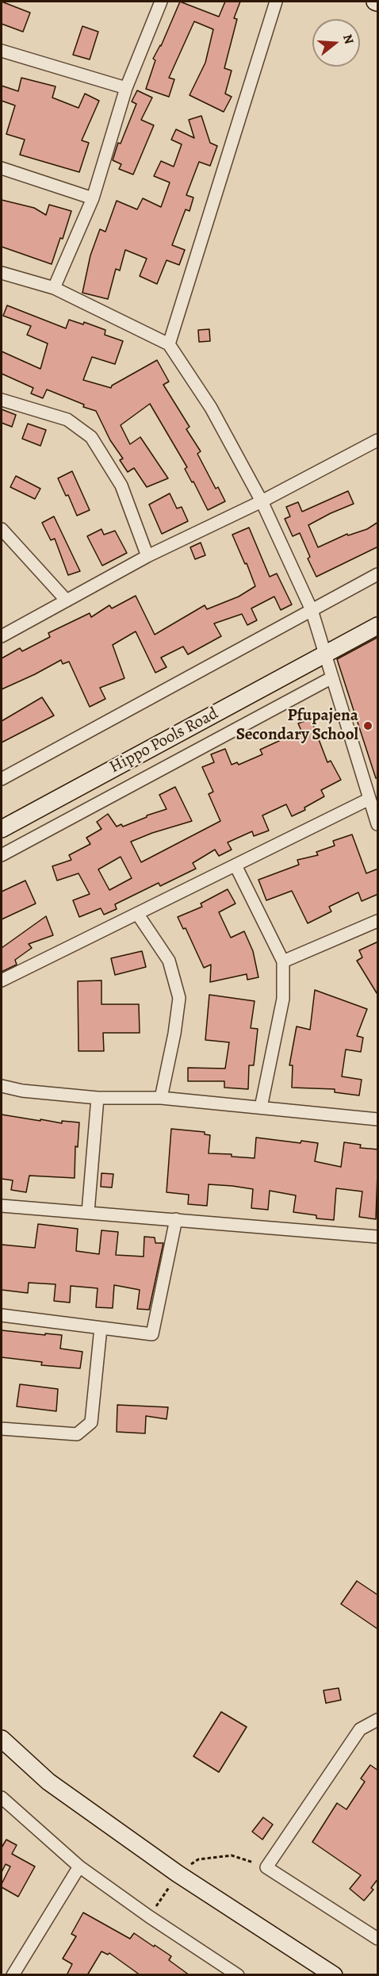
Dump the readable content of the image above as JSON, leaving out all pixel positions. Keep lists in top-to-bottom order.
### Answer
{
  "streets": {
    "street": ["Hippo Pools Road"]
  },
  "places": ["Pfupajena Secondary School"],
  "north": "right"
}
